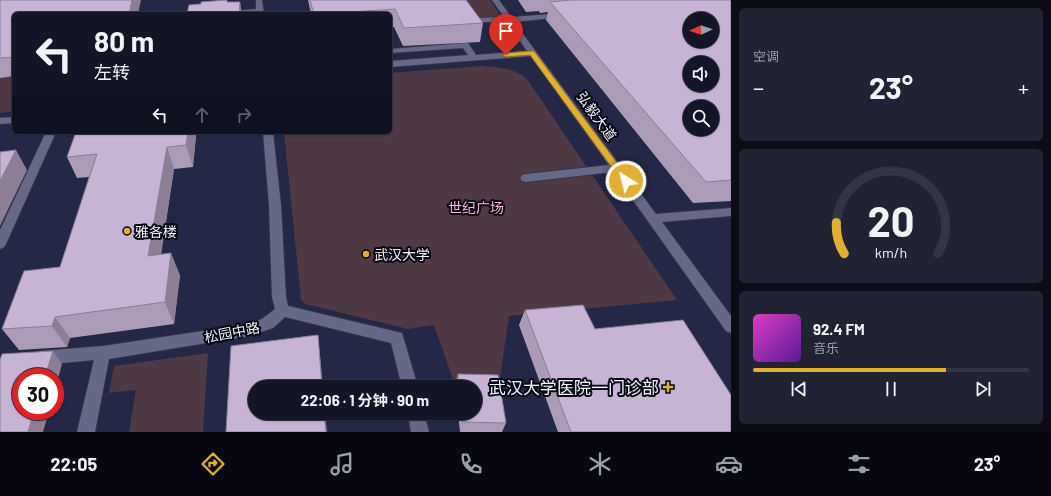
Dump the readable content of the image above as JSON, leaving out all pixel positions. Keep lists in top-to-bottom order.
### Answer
{
  "streets": {
    "street": ["弘毅大道", "松园中路"]
  },
  "parks": ["世纪广场"],
  "places": {
    "other": ["雅各楼", "武汉大学"],
    "health": ["武汉大学医院一门诊部"]
  },
  "north": "left",
  "page": {
    "tile": "空调",
    "turn": ["80 m", "左转"],
    "heat": ["−", "23°", "+"],
    "song": ["92.4 FM", "音乐"],
    "limit": "30",
    "trip": "22:06 · 1 分钟 · 90 m",
    "tabs": ["22:05", "23°"],
    "gauge": ["20", "km/h"]
  }
}
